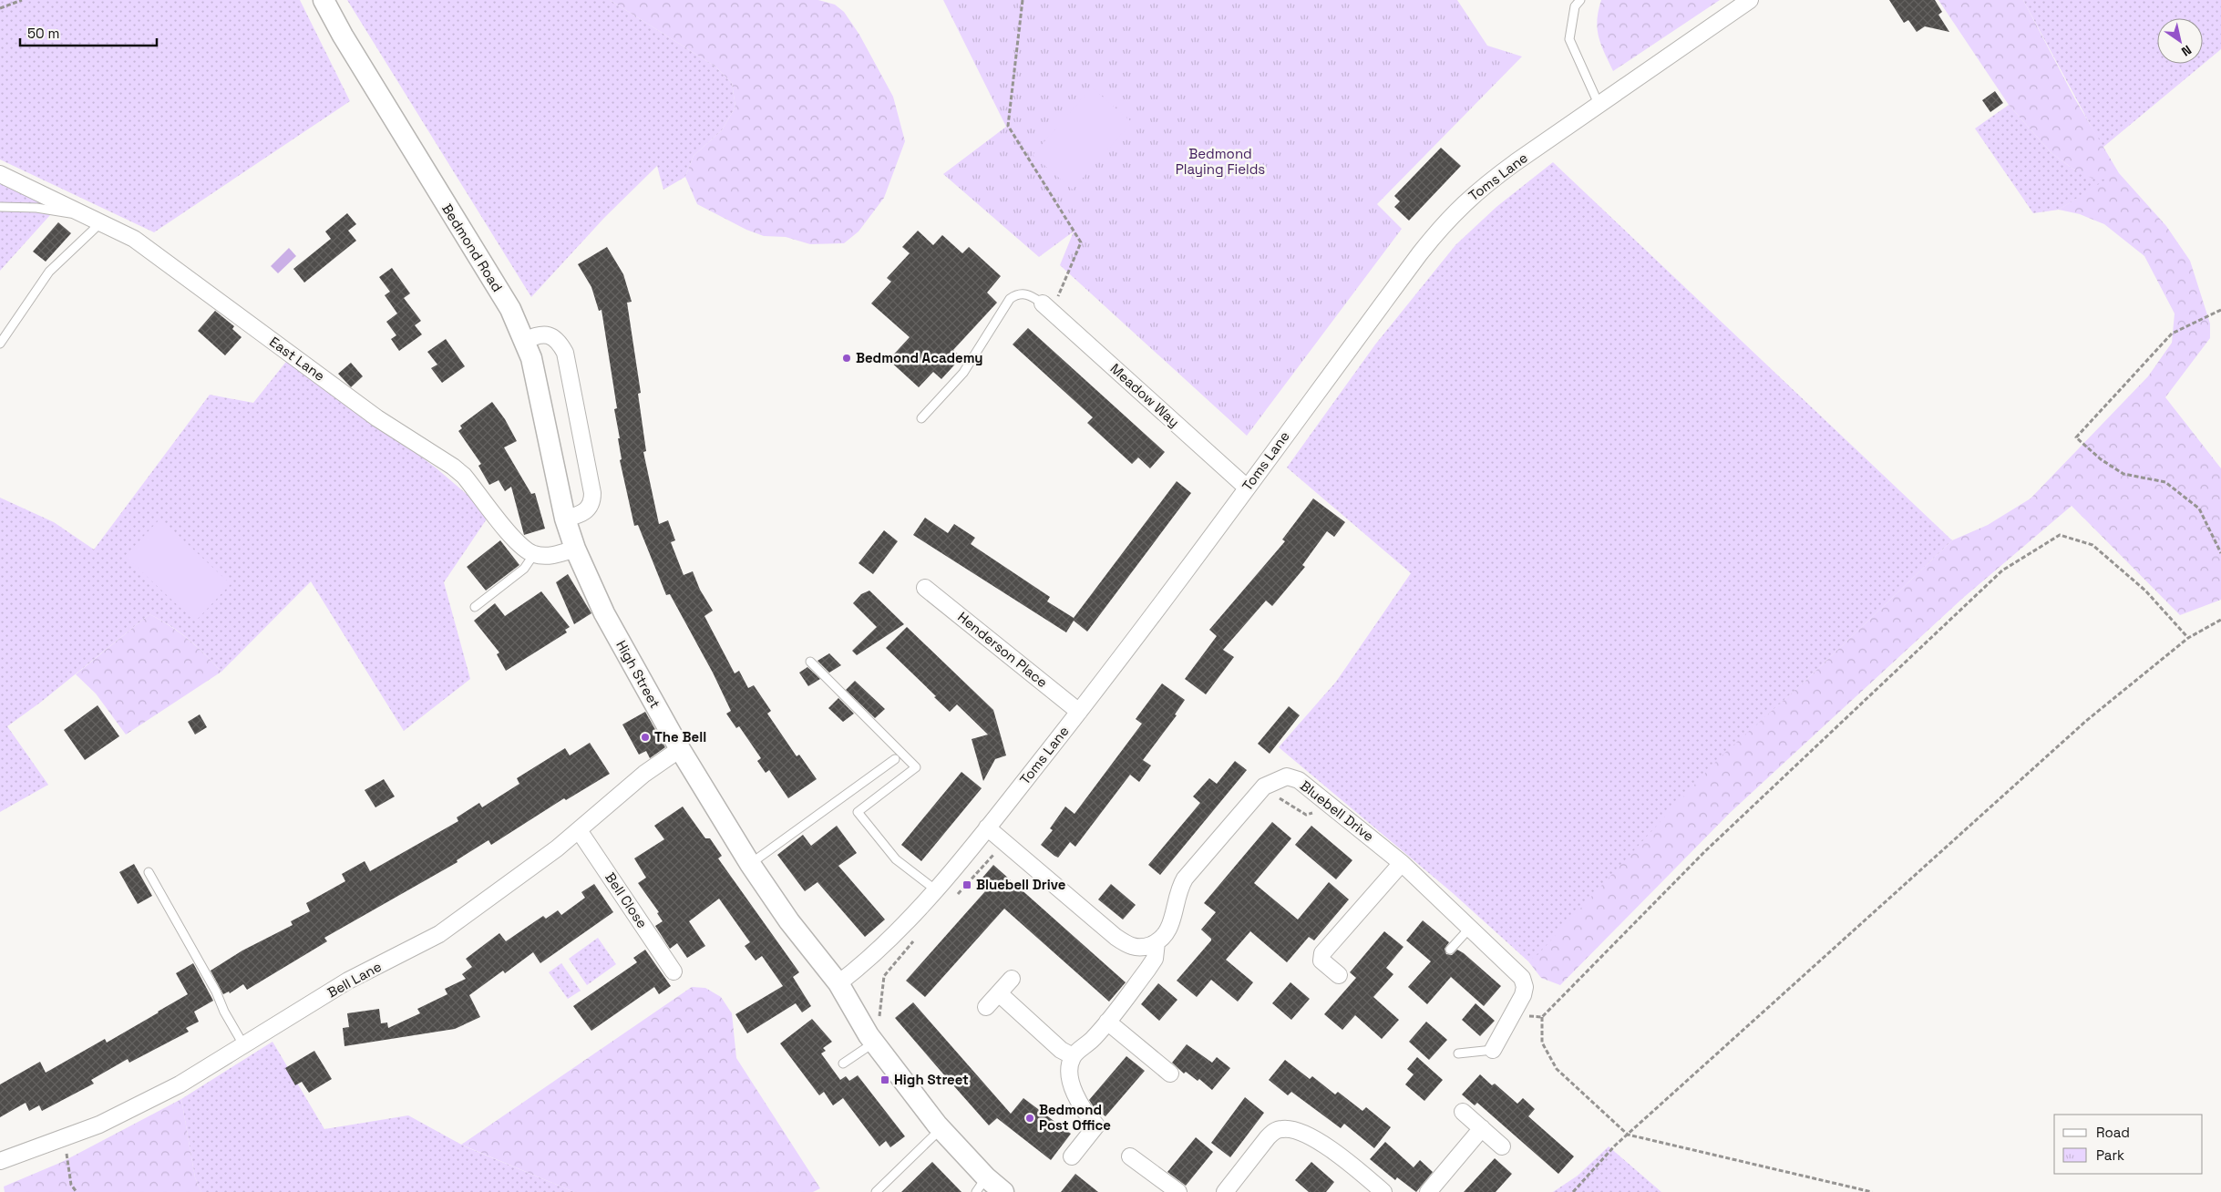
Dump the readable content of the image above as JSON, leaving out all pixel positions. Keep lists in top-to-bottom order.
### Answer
{
  "streets": {
    "street": [
      "Toms Lane",
      "Bedmond Road",
      "East Lane",
      "Meadow Way",
      "Henderson Place",
      "High Street",
      "Bluebell Drive",
      "Bell Close",
      "Bell Lane"
    ]
  },
  "crossings": [
    ["Toms Lane", "Meadow Way"],
    ["Toms Lane", "Henderson Place"],
    ["Toms Lane", "High Street"],
    ["Bedmond Road", "High Street"],
    ["High Street", "Bell Lane"],
    ["Bell Close", "Bell Lane"]
  ],
  "parks": ["Bedmond Playing Fields"],
  "places": {
    "other": ["Bedmond Academy", "The Bell", "Bedmond Post Office"],
    "transit": ["Bluebell Drive", "High Street"]
  },
  "legend": ["Road", "Park"],
  "scale_bar": "50 m",
  "north": "bottom right"
}
